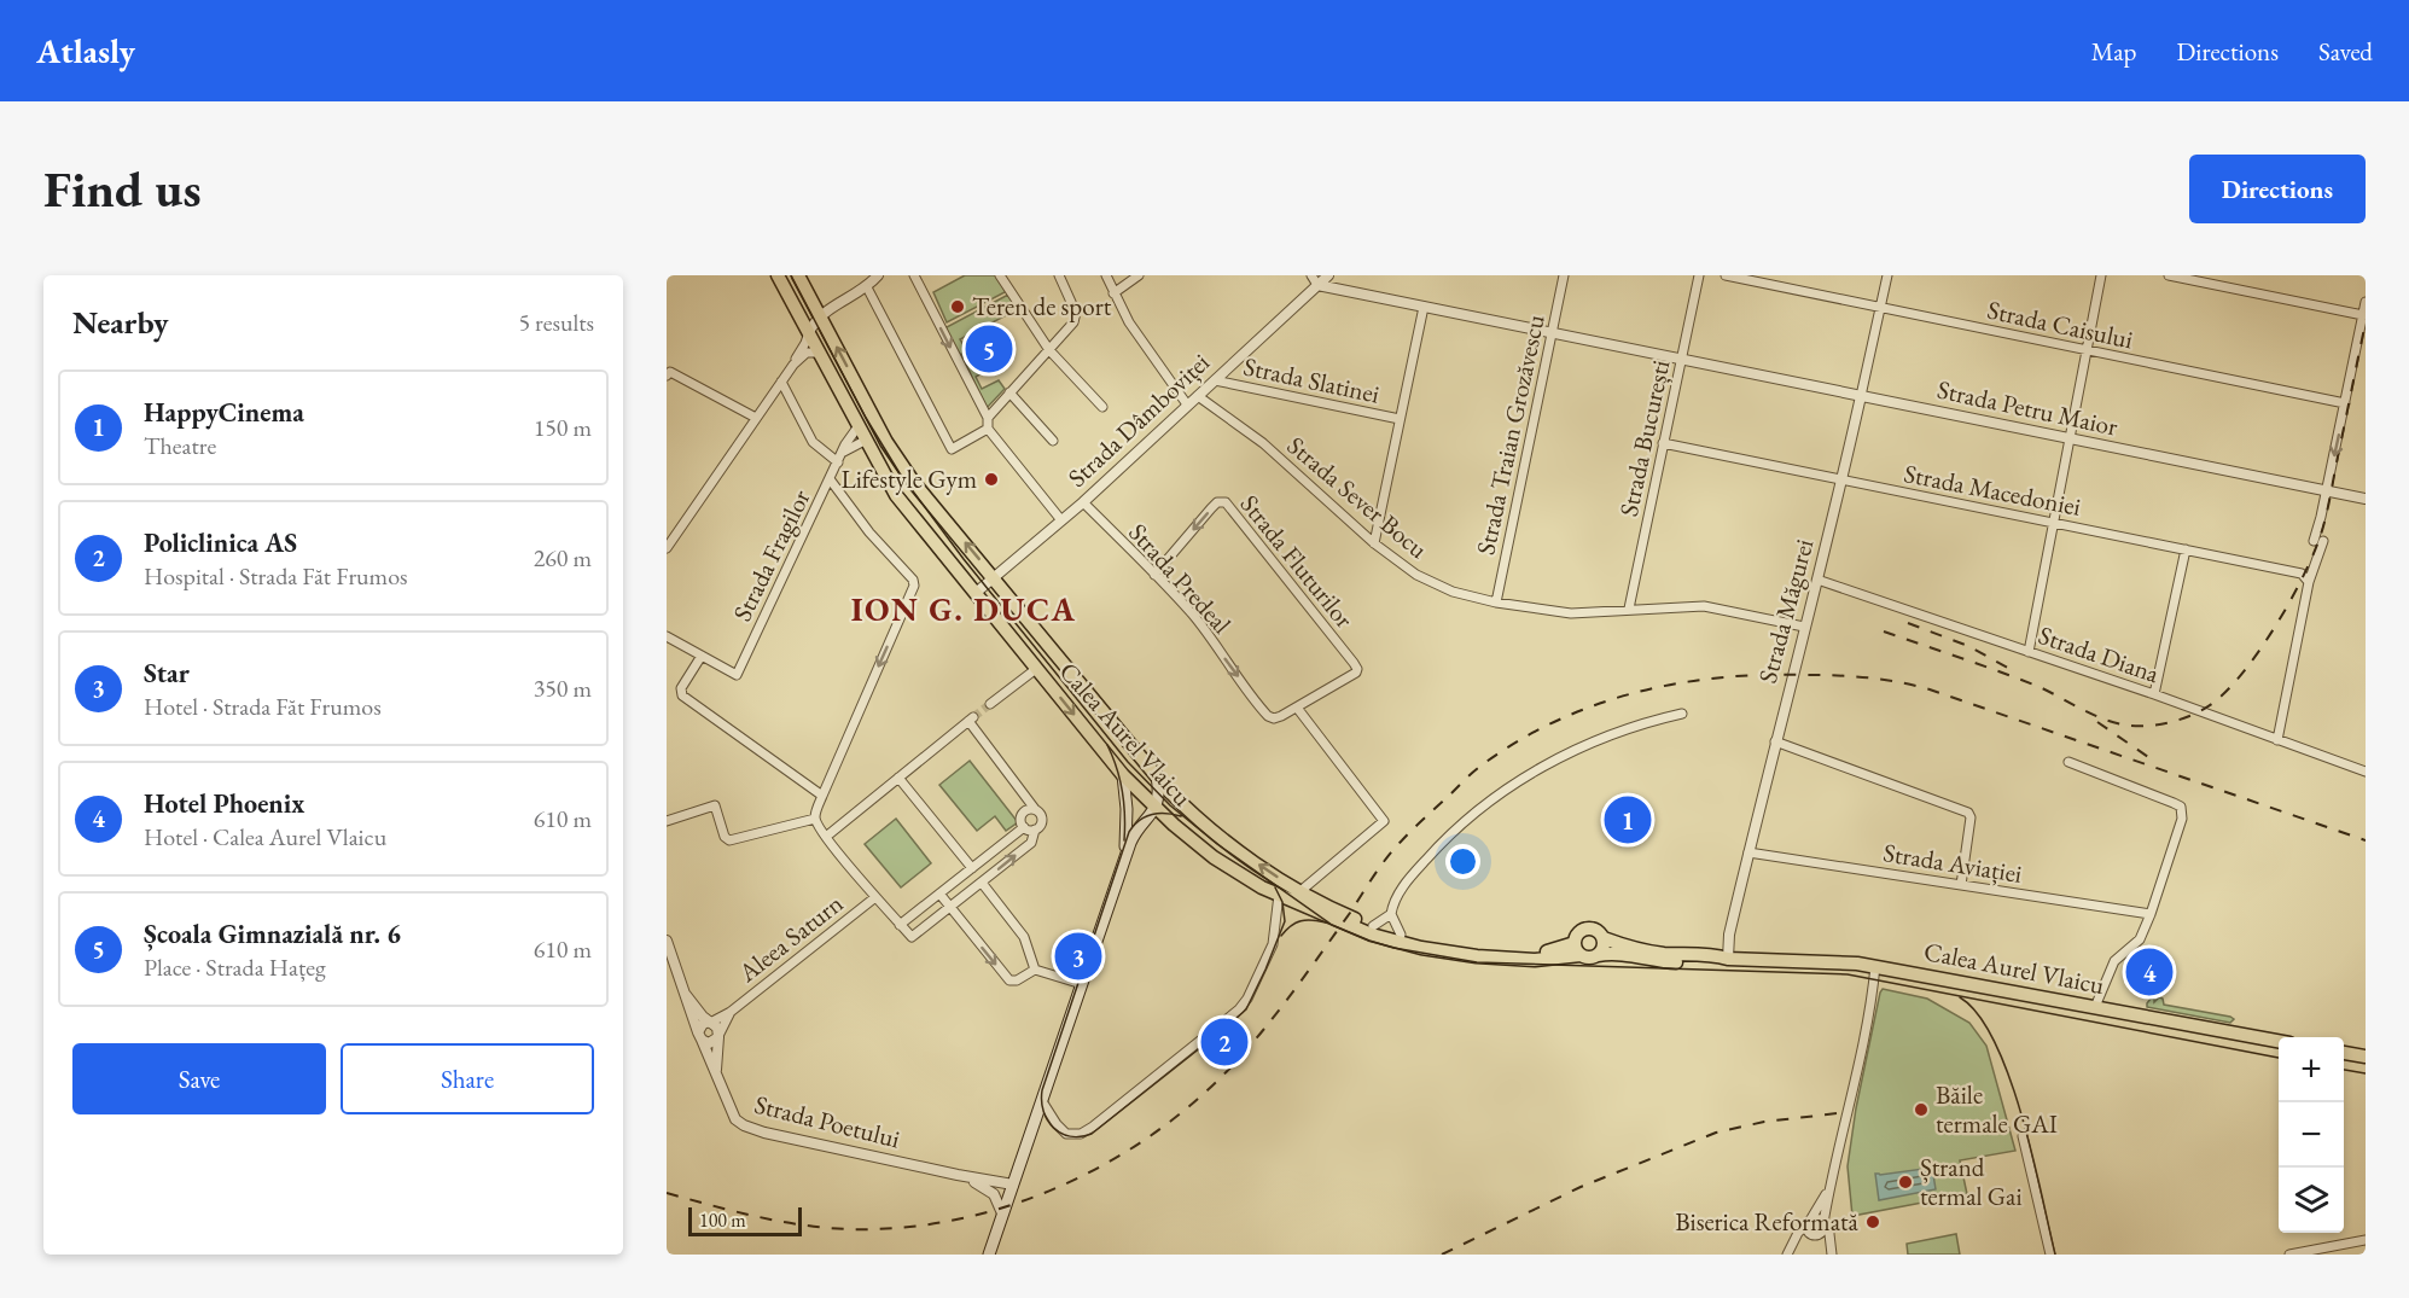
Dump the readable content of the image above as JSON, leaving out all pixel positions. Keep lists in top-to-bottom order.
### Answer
{
  "streets": {
    "main road": ["Calea Aurel Vlaicu"],
    "street": [
      "Strada Caisului",
      "Strada Slatinei",
      "Strada Petru Maior",
      "Strada Dâmboviței",
      "Strada Traian Grozăvescu",
      "Strada București",
      "Strada Macedoniei",
      "Strada Sever Bocu",
      "Strada Fragilor",
      "Strada Fluturilor",
      "Strada Predeal",
      "Strada Măgurei",
      "Strada Diana",
      "Strada Aviației",
      "Aleea Saturn",
      "Strada Poetului"
    ]
  },
  "crossings": [
    ["Strada Caisului", "Strada Măgurei"],
    ["Strada Slatinei", "Strada Dâmboviței"],
    ["Strada Petru Maior", "Strada Dâmboviței"],
    ["Strada Petru Maior", "Strada Traian Grozăvescu"],
    ["Strada Petru Maior", "Strada București"],
    ["Strada Petru Maior", "Strada Măgurei"],
    ["Strada Dâmboviței", "Strada Sever Bocu"],
    ["Strada Dâmboviței", "Strada Predeal"],
    ["Strada Dâmboviței", "Calea Aurel Vlaicu"],
    ["Strada Traian Grozăvescu", "Strada Sever Bocu"],
    ["Strada București", "Strada Macedoniei"],
    ["Strada București", "Strada Sever Bocu"],
    ["Strada Macedoniei", "Strada Măgurei"],
    ["Strada Sever Bocu", "Strada Măgurei"],
    ["Strada Fragilor", "Calea Aurel Vlaicu"],
    ["Strada Fluturilor", "Strada Predeal"],
    ["Strada Măgurei", "Strada Diana"],
    ["Strada Măgurei", "Calea Aurel Vlaicu"],
    ["Strada Măgurei", "Strada Aviației"],
    ["Aleea Saturn", "Strada Poetului"]
  ],
  "one_way": ["Strada Predeal"],
  "districts": ["ION G. DUCA"],
  "places": [
    "Teren de sport",
    "Lifestyle Gym",
    "Băile termale GAI",
    "Ștrand termal Gai",
    "Biserica Reformată"
  ],
  "scale_bar": "100 m",
  "page": {
    "header": "Atlasly",
    "nav": ["Map", "Directions", "Saved"],
    "buttons": [
      "Directions",
      ["Save", "Share"]
    ],
    "title": "Find us",
    "heading": ["Nearby", "5 results"],
    "pins": [
      "5",
      "1",
      "3",
      "4",
      "2"
    ],
    "list": [
      {
        "mark": "1",
        "name": "HappyCinema",
        "note": "Theatre",
        "value": "150 m"
      },
      {
        "mark": "2",
        "name": "Policlinica AS",
        "note": "Hospital · Strada Făt Frumos",
        "value": "260 m"
      },
      {
        "mark": "3",
        "name": "Star",
        "note": "Hotel · Strada Făt Frumos",
        "value": "350 m"
      },
      {
        "mark": "4",
        "name": "Hotel Phoenix",
        "note": "Hotel · Calea Aurel Vlaicu",
        "value": "610 m"
      },
      {
        "mark": "5",
        "name": "Școala Gimnazială nr. 6",
        "note": "Place · Strada Hațeg",
        "value": "610 m"
      }
    ],
    "map_buttons": ["+", "−"],
    "scale": "100 m"
  }
}
